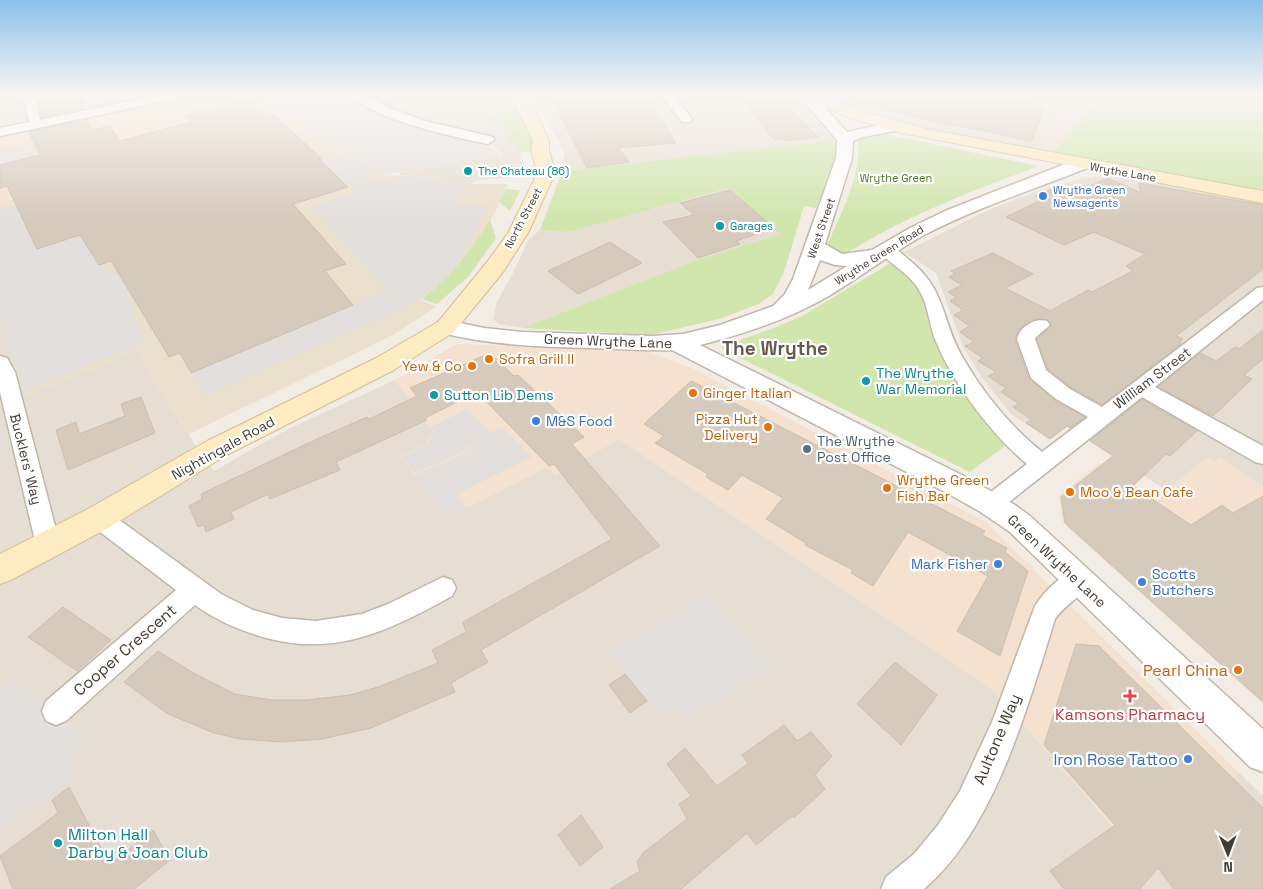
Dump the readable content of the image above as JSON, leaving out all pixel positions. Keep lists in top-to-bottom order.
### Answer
{
  "streets": {
    "main road": ["Wrythe Lane", "North Street", "Nightingale Road"],
    "street": [
      "West Street",
      "Wrythe Green Road",
      "Green Wrythe Lane",
      "William Street",
      "Bucklers' Way",
      "Cooper Crescent",
      "Aultone Way"
    ]
  },
  "crossings": [
    ["Wrythe Lane", "Wrythe Green Road"],
    ["North Street", "Green Wrythe Lane"],
    ["North Street", "Nightingale Road"],
    ["West Street", "Wrythe Green Road"],
    ["Wrythe Green Road", "Green Wrythe Lane"],
    ["Green Wrythe Lane", "Nightingale Road"],
    ["Green Wrythe Lane", "Aultone Way"],
    ["Nightingale Road", "Bucklers' Way"]
  ],
  "districts": ["The Wrythe"],
  "parks": ["Wrythe Green"],
  "places": {
    "other": [
      "The Chateau (86)",
      "Wrythe Green Newsagents",
      "Garages",
      "Sofra Grill II",
      "Yew & Co",
      "The Wrythe War Memorial",
      "Ginger Italian",
      "Sutton Lib Dems",
      "M&S Food",
      "Pizza Hut Delivery",
      "The Wrythe Post Office",
      "Wrythe Green Fish Bar",
      "Moo & Bean Cafe",
      "Mark Fisher",
      "Scotts Butchers",
      "Pearl China",
      "Iron Rose Tattoo",
      "Milton Hall Darby & Joan Club"
    ],
    "health": ["Kamsons Pharmacy"]
  },
  "north": "bottom"
}
